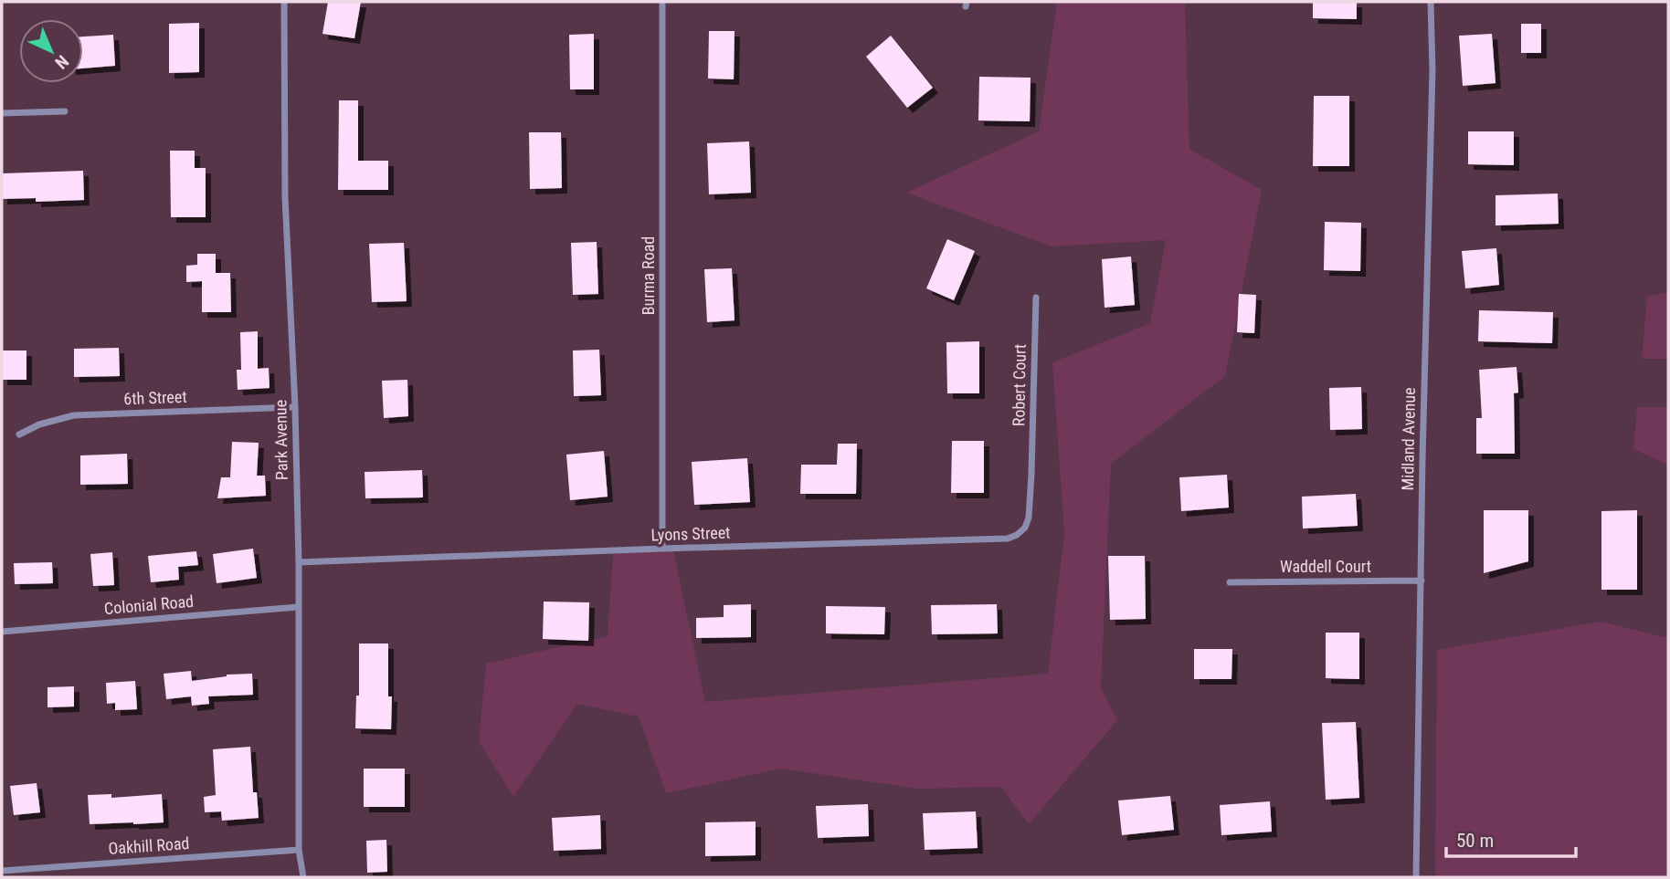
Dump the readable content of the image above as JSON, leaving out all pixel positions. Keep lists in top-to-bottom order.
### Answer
{
  "streets": {
    "street": [
      "Burma Road",
      "Robert Court",
      "6th Street",
      "Midland Avenue",
      "Park Avenue",
      "Lyons Street",
      "Waddell Court",
      "Colonial Road",
      "Oakhill Road"
    ]
  },
  "crossings": [
    ["Burma Road", "Lyons Street"],
    ["Robert Court", "Lyons Street"],
    ["6th Street", "Park Avenue"],
    ["Midland Avenue", "Waddell Court"],
    ["Park Avenue", "Lyons Street"],
    ["Park Avenue", "Colonial Road"],
    ["Park Avenue", "Oakhill Road"]
  ],
  "scale_bar": "50 m",
  "north": "bottom right"
}
